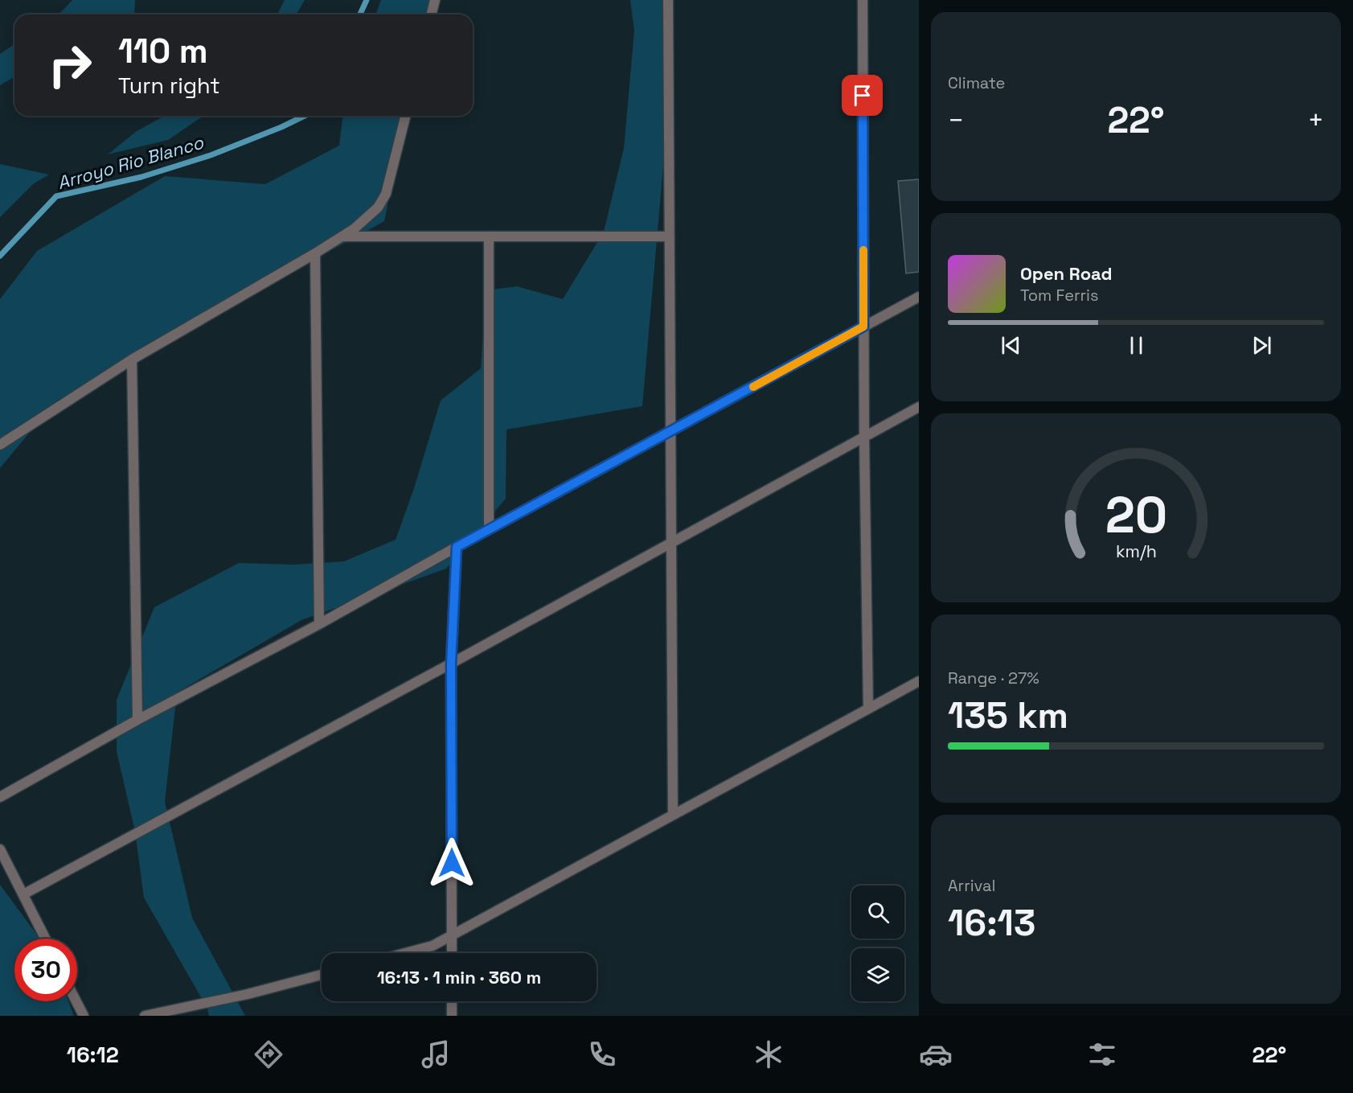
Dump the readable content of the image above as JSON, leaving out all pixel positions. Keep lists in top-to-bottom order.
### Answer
{
  "water": ["Arroyo Rio Blanco"],
  "page": {
    "tile": [
      "Climate",
      ["Range · 27%", "135 km"],
      ["Arrival", "16:13"]
    ],
    "turn": ["110 m", "Turn right"],
    "heat": ["−", "22°", "+"],
    "song": ["Open Road", "Tom Ferris"],
    "limit": "30",
    "trip": "16:13 · 1 min · 360 m",
    "tabs": ["16:12", "22°"],
    "gauge": ["20", "km/h"]
  }
}
